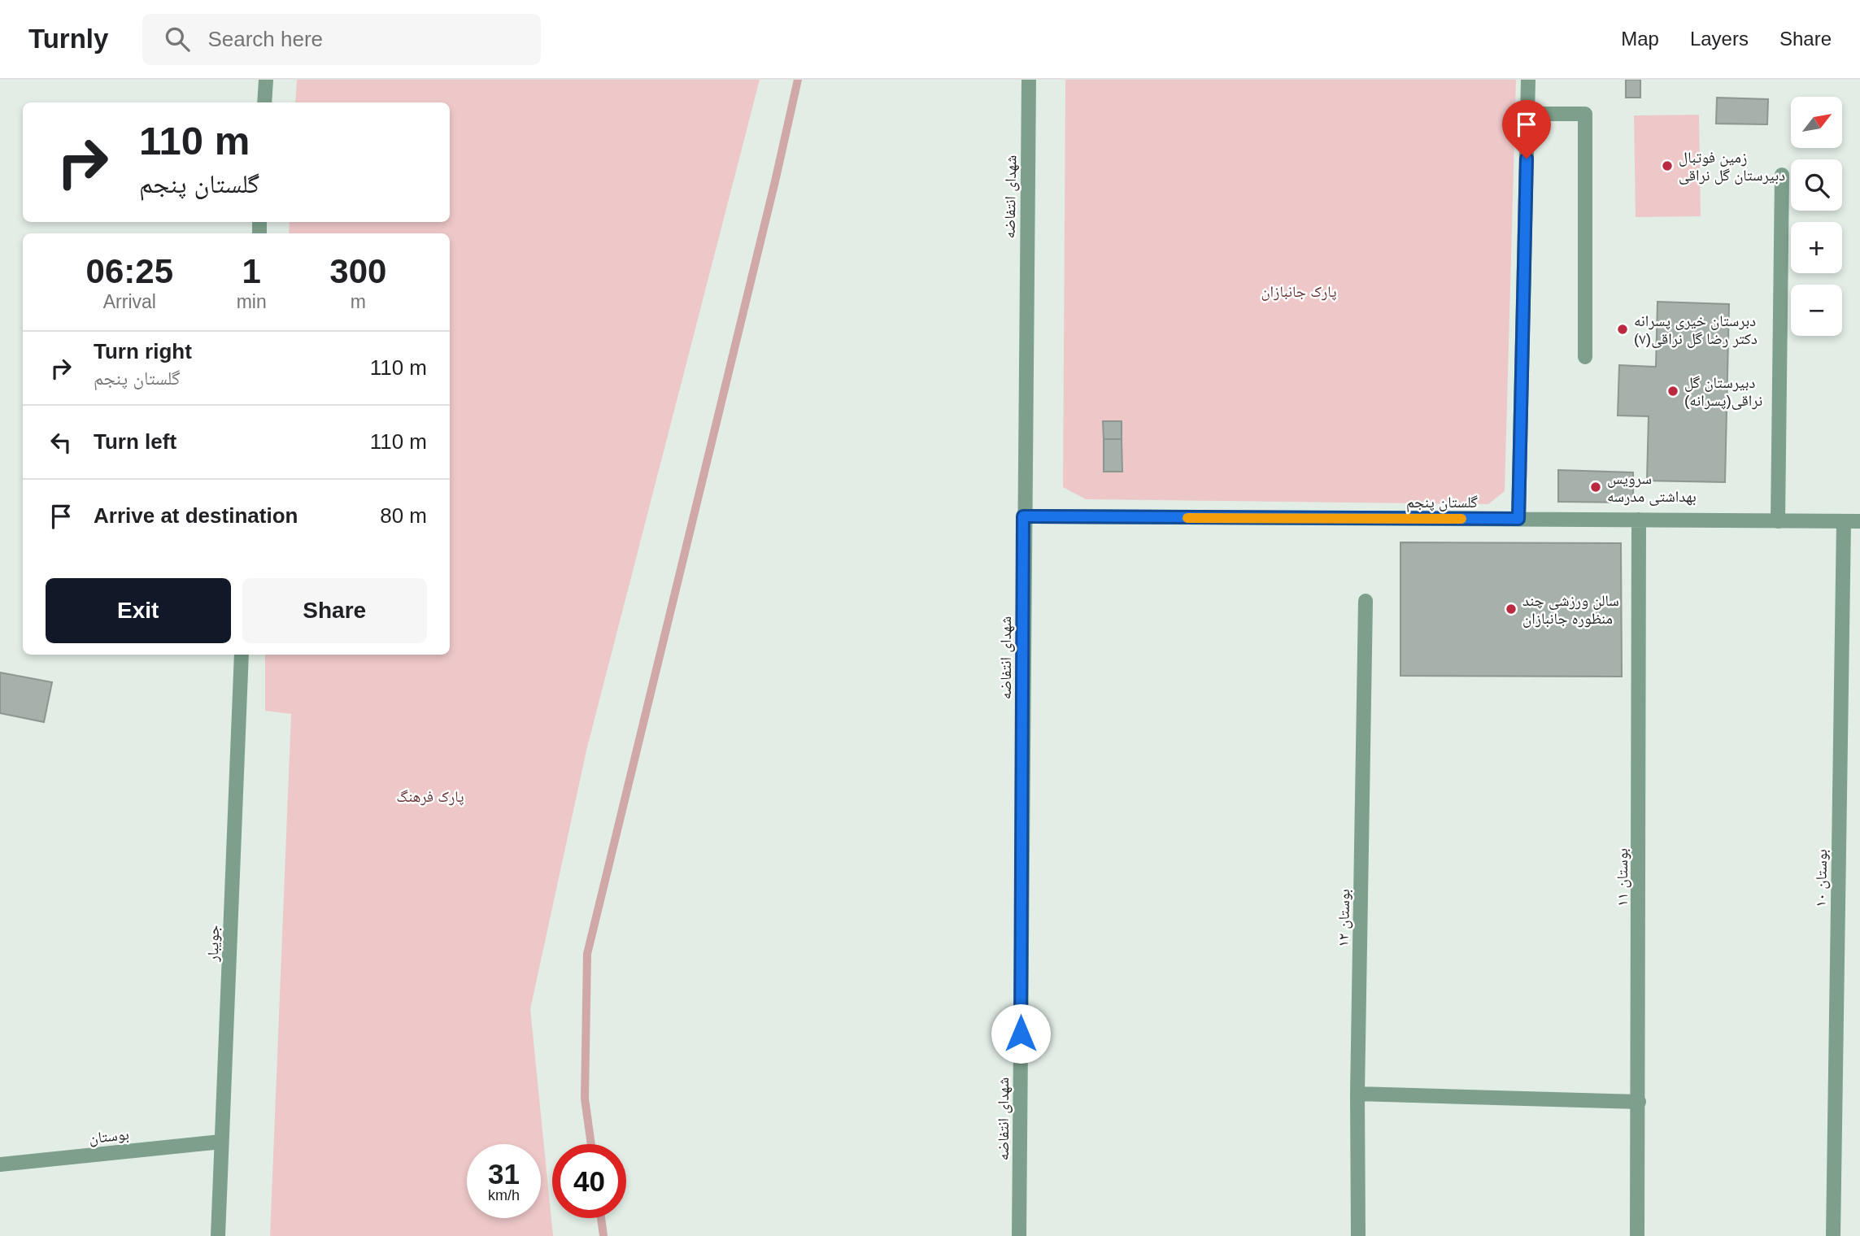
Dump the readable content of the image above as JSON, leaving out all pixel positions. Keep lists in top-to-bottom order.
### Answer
{
  "streets": {
    "street": [
      "شهدای انتفاضه",
      "گلستان پنجم",
      "بوستان ۱۱",
      "بوستان ۱۰",
      "بوستان ۱۲",
      "جویبار",
      "بوستان"
    ]
  },
  "crossings": [
    ["شهدای انتفاضه", "گلستان پنجم"],
    ["گلستان پنجم", "بوستان ۱۱"],
    ["گلستان پنجم", "بوستان ۱۰"],
    ["جویبار", "بوستان"]
  ],
  "parks": ["پارک جانبازان", "پارک فرهنگ"],
  "places": [
    "زمین فوتبال دبیرستان گل نراقی",
    "دبرستان خیری پسرانه دکتر رضا گل نراقی(۷)",
    "دبیرستان گل نراقی(پسرانه)",
    "سرویس بهداشتی مدرسه",
    "سالن ورزشی چند منظوره جانبازان"
  ],
  "north": "top right",
  "page": {
    "header": "Turnly",
    "search": "Search here",
    "nav": ["Map", "Layers", "Share"],
    "map_buttons": ["+", "−"],
    "turn": ["110 m", "گلستان پنجم"],
    "eta": [
      "06:25",
      "Arrival",
      "1",
      "min",
      "300",
      "m"
    ],
    "list": [
      {
        "name": "Turn right",
        "note": "گلستان پنجم",
        "value": "110 m"
      },
      {
        "name": "Turn left",
        "value": "110 m"
      },
      {
        "name": "Arrive at destination",
        "value": "80 m"
      }
    ],
    "buttons": ["Exit", "Share"],
    "speed": "31 km/h",
    "limit": "40"
  }
}
